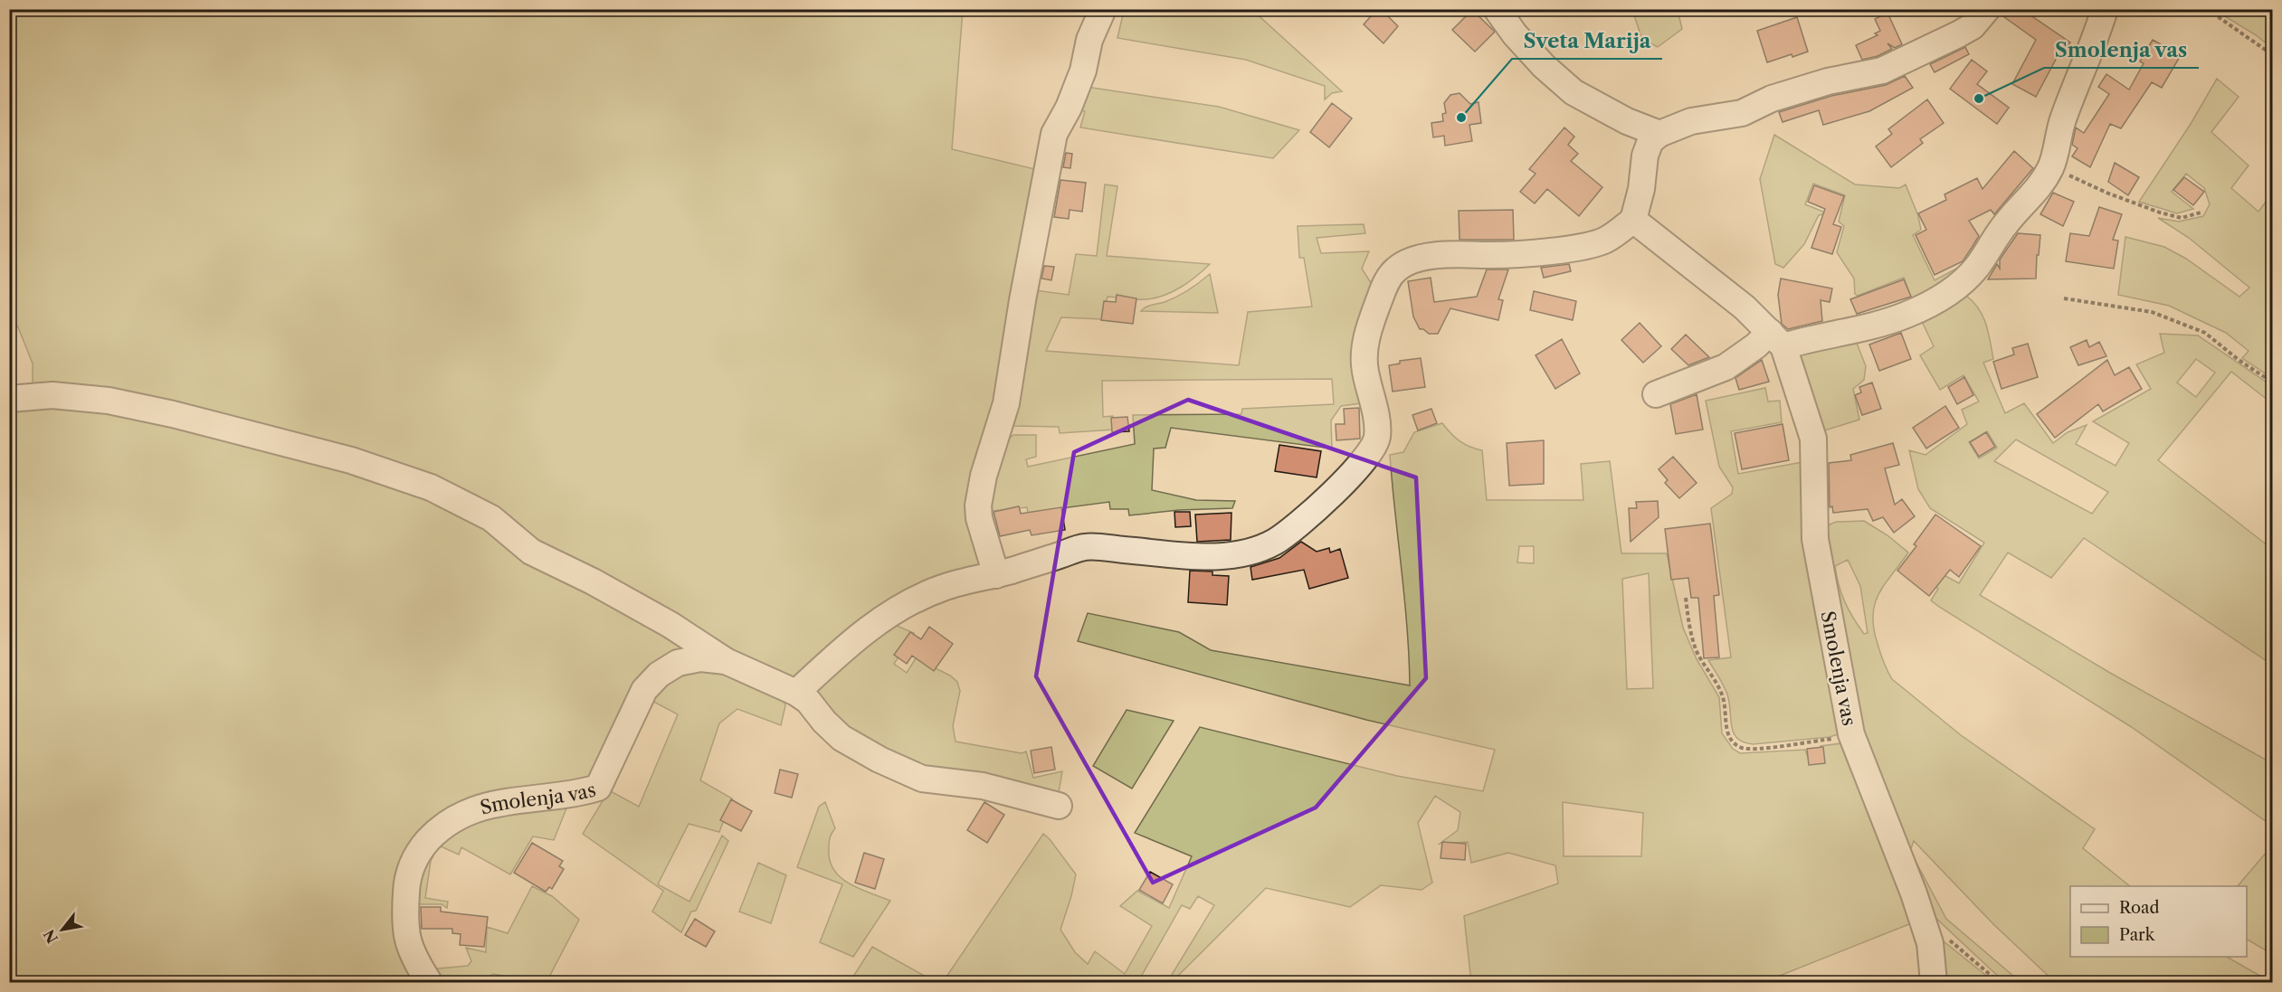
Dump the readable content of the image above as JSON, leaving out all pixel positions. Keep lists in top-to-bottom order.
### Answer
{
  "streets": {
    "street": ["Smolenja vas"]
  },
  "places": ["Smolenja vas", "Sveta Marija"],
  "legend": ["Road", "Park"],
  "north": "bottom left"
}
